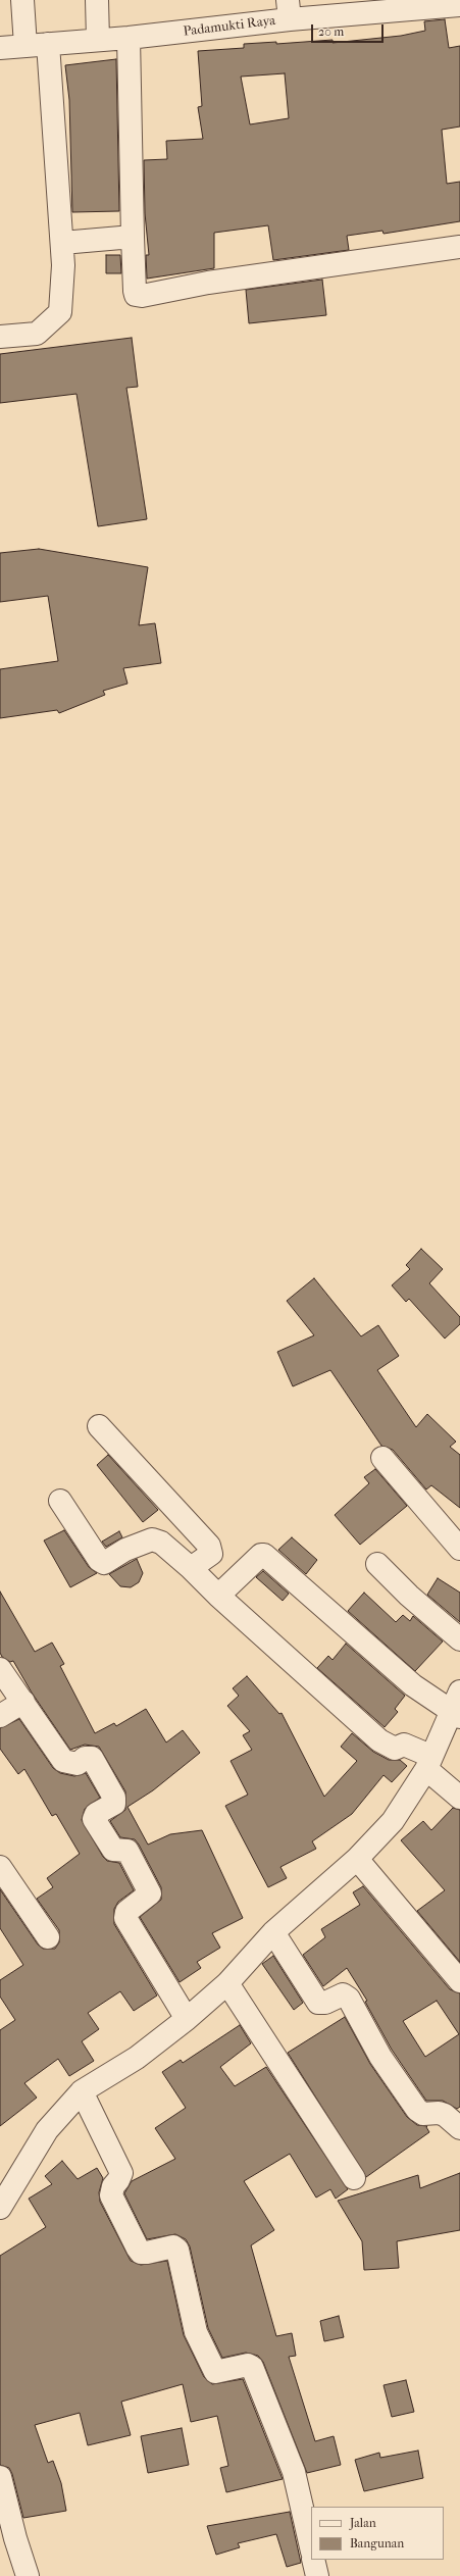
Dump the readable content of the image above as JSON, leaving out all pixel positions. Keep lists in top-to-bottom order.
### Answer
{
  "streets": {
    "street": ["Padamukti Raya"]
  },
  "legend": ["Jalan", "Bangunan"],
  "scale_bar": "20 m"
}
